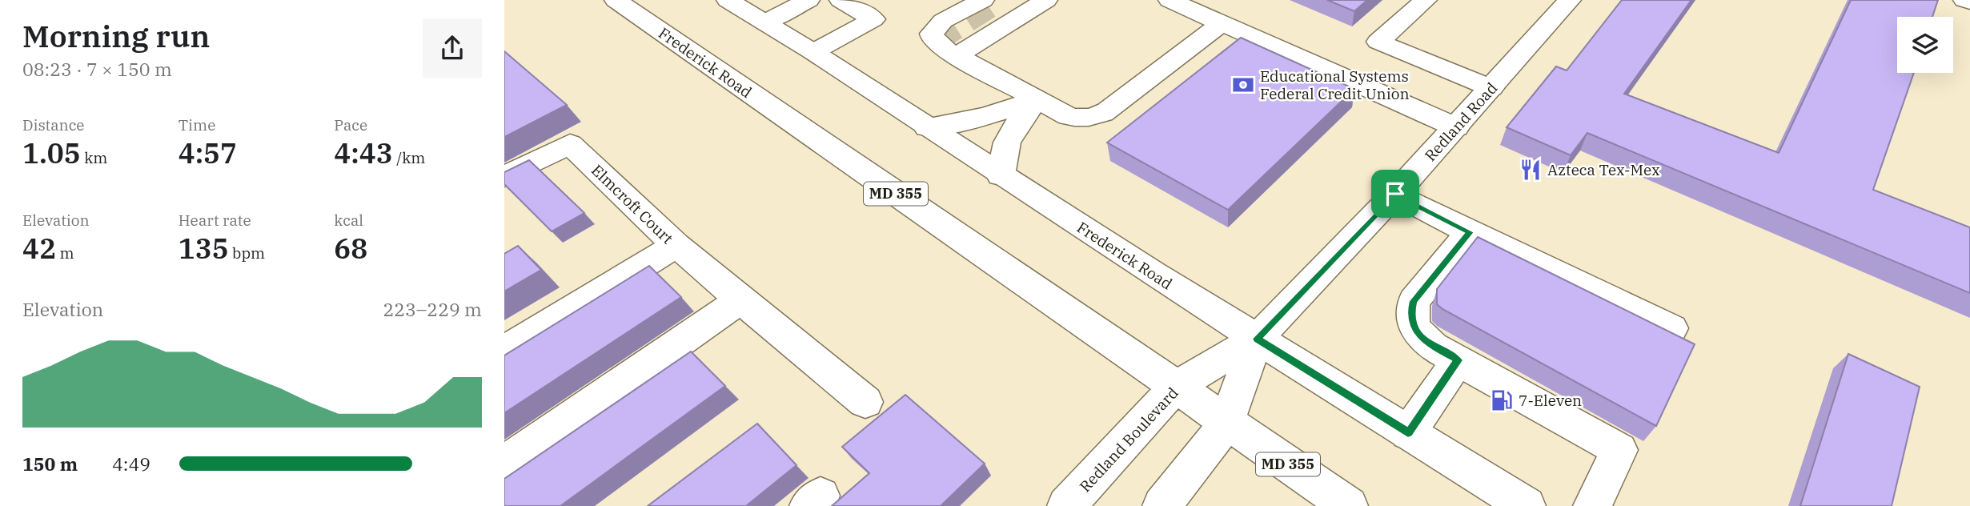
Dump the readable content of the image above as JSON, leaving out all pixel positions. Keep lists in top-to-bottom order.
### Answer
{
  "streets": {
    "main road": [
      "Frederick Road",
      "Redland Road",
      "MD 355",
      "Elmcroft Court",
      "Redland Boulevard"
    ]
  },
  "crossings": [
    ["Frederick Road", "Redland Road"],
    ["Frederick Road", "Redland Boulevard"],
    ["Redland Road", "Redland Boulevard"]
  ],
  "places": {
    "bank": ["Educational Systems Federal Credit Union"],
    "restaurant": ["Azteca Tex-Mex"],
    "fuel station": ["7-Eleven"]
  },
  "page": {
    "heading": ["Morning run", "08:23 · 7 × 150 m"],
    "stats": [
      ["Distance", "1.05 km"],
      ["Time", "4:57"],
      ["Pace", "4:43 /km"],
      ["Elevation", "42 m"],
      ["Heart rate", "135 bpm"],
      ["kcal", "68"]
    ],
    "chart": ["Elevation", "223–229 m"],
    "list": [
      {
        "name": "150 m",
        "note": "4:49"
      }
    ]
  }
}
